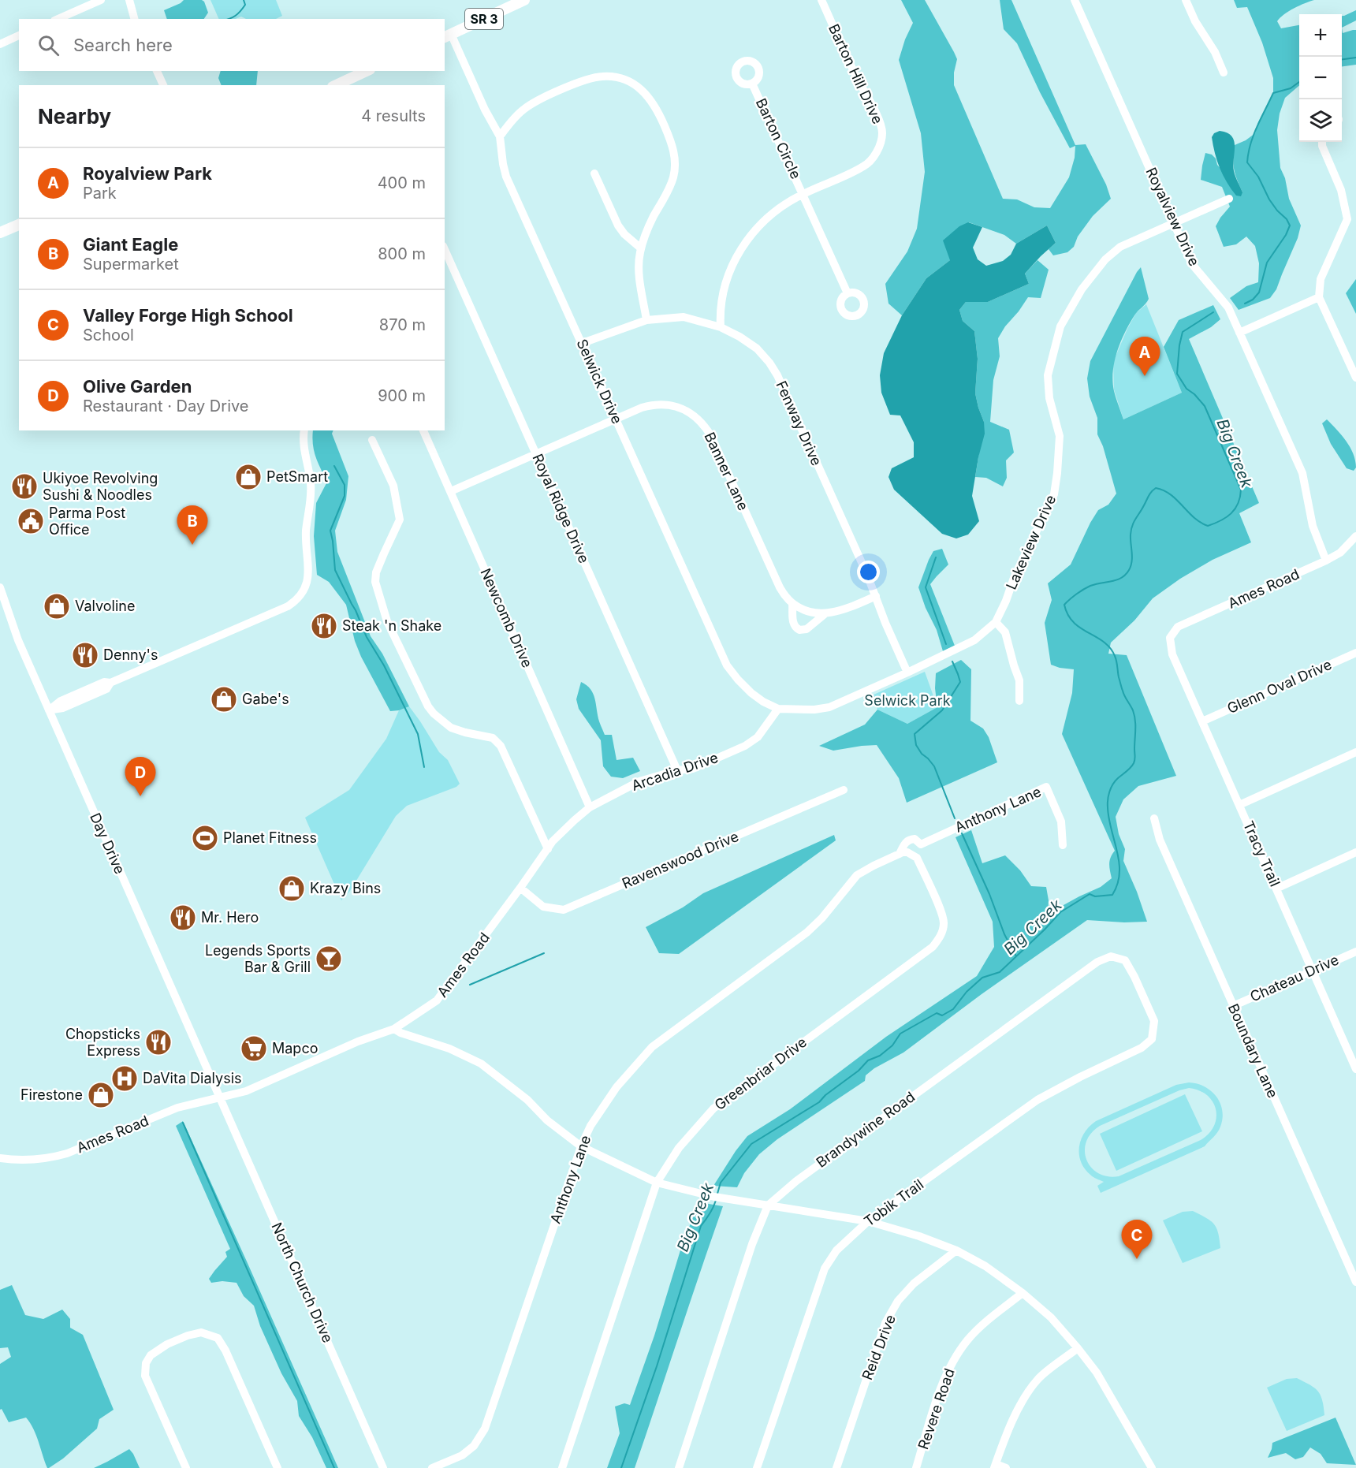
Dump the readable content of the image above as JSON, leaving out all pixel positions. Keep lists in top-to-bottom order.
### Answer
{
  "streets": {
    "main road": ["SR 3"],
    "street": [
      "Barton Hill Drive",
      "Barton Circle",
      "Royalview Drive",
      "Selwick Drive",
      "Fenway Drive",
      "Banner Lane",
      "Royal Ridge Drive",
      "Lakeview Drive",
      "Ames Road",
      "Newcomb Drive",
      "Glenn Oval Drive",
      "Arcadia Drive",
      "Anthony Lane",
      "Day Drive",
      "Tracy Trail",
      "Ravenswood Drive",
      "Chateau Drive",
      "Boundary Lane",
      "Greenbriar Drive",
      "Brandywine Road",
      "Tobik Trail",
      "North Church Drive",
      "Reid Drive",
      "Revere Road"
    ]
  },
  "crossings": [
    ["SR 3", "Selwick Drive"],
    ["Barton Hill Drive", "Barton Circle"],
    ["Barton Hill Drive", "Fenway Drive"],
    ["Royalview Drive", "Lakeview Drive"],
    ["Royalview Drive", "Ames Road"],
    ["Selwick Drive", "Fenway Drive"],
    ["Selwick Drive", "Banner Lane"],
    ["Selwick Drive", "Arcadia Drive"],
    ["Fenway Drive", "Lakeview Drive"],
    ["Banner Lane", "Royal Ridge Drive"],
    ["Banner Lane", "Newcomb Drive"],
    ["Royal Ridge Drive", "Arcadia Drive"],
    ["Ames Road", "Newcomb Drive"],
    ["Ames Road", "Arcadia Drive"],
    ["Ames Road", "Day Drive"],
    ["Ames Road", "Tracy Trail"],
    ["Ames Road", "Ravenswood Drive"],
    ["Ames Road", "North Church Drive"],
    ["Newcomb Drive", "Arcadia Drive"],
    ["Glenn Oval Drive", "Tracy Trail"],
    ["Day Drive", "North Church Drive"],
    ["Tracy Trail", "Chateau Drive"],
    ["Chateau Drive", "Boundary Lane"],
    ["Brandywine Road", "Tobik Trail"]
  ],
  "water": ["Big Creek"],
  "parks": ["Selwick Park"],
  "places": {
    "shop": [
      "PetSmart",
      "Valvoline",
      "Gabe's",
      "Krazy Bins",
      "Firestone"
    ],
    "restaurant": [
      "Ukiyoe Revolving Sushi & Noodles",
      "Steak 'n Shake",
      "Denny's",
      "Mr. Hero",
      "Chopsticks Express"
    ],
    "public building": ["Parma Post Office"],
    "sports": ["Planet Fitness"],
    "bar": ["Legends Sports Bar & Grill"],
    "supermarket": ["Mapco"],
    "hospital": ["DaVita Dialysis"]
  },
  "page": {
    "map_buttons": ["+", "−"],
    "search": "Search here",
    "heading": ["Nearby", "4 results"],
    "list": [
      {
        "mark": "A",
        "name": "Royalview Park",
        "note": "Park",
        "value": "400 m"
      },
      {
        "mark": "B",
        "name": "Giant Eagle",
        "note": "Supermarket",
        "value": "800 m"
      },
      {
        "mark": "C",
        "name": "Valley Forge High School",
        "note": "School",
        "value": "870 m"
      },
      {
        "mark": "D",
        "name": "Olive Garden",
        "note": "Restaurant · Day Drive",
        "value": "900 m"
      }
    ],
    "pins": [
      "A",
      "B",
      "D",
      "C"
    ]
  }
}
